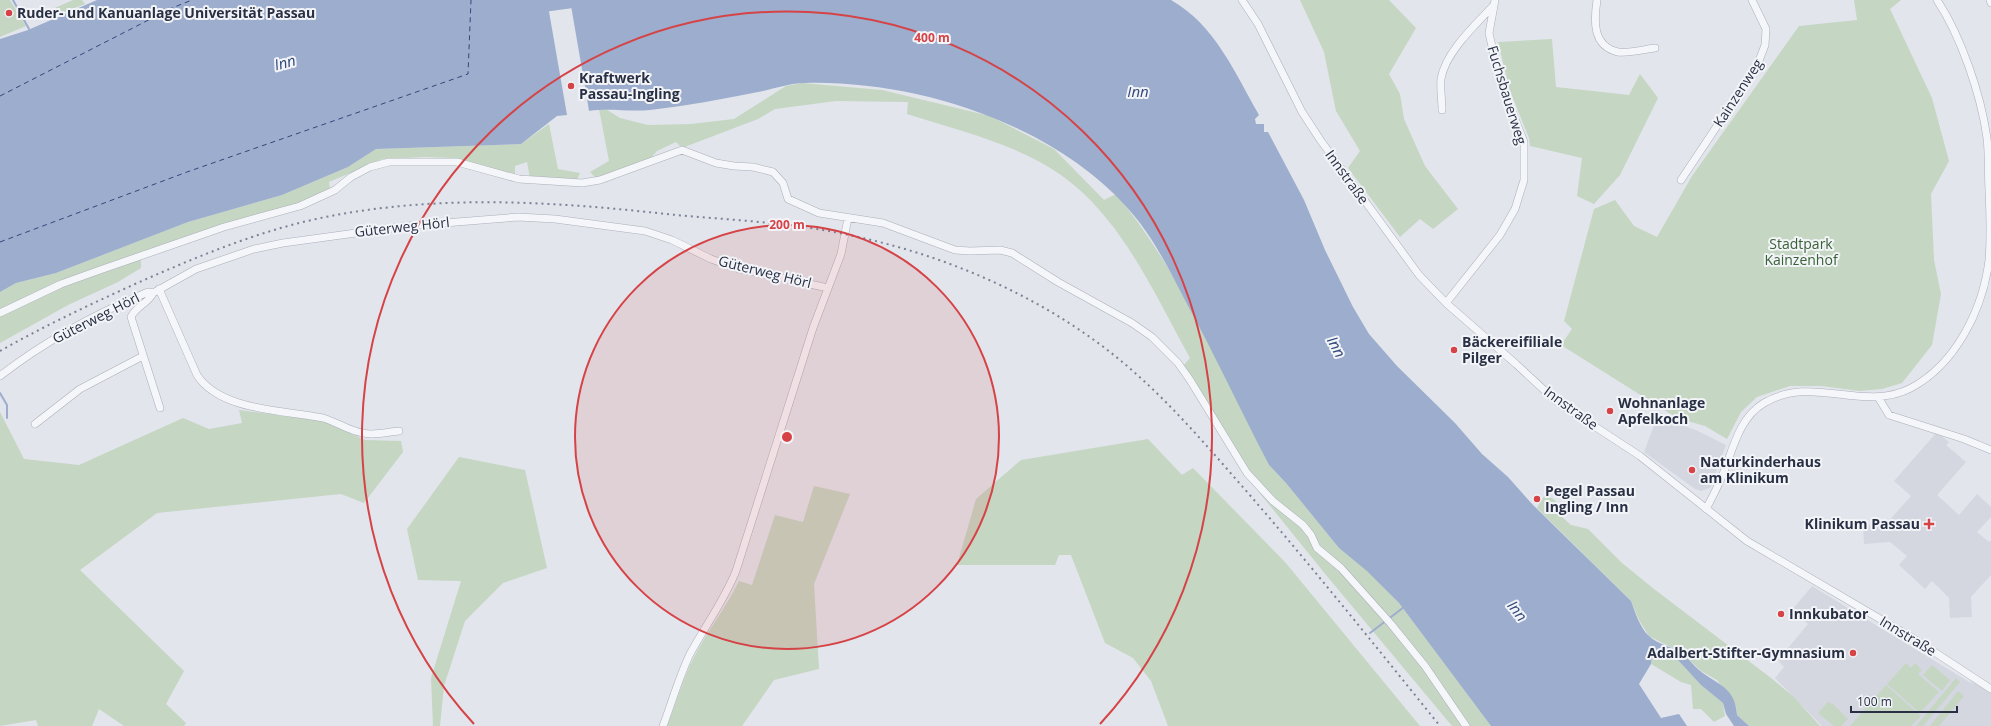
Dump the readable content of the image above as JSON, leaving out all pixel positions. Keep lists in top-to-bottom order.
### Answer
{
  "streets": {
    "street": [
      "Kainzenweg",
      "Fuchsbauerweg",
      "Innstraße",
      "Güterweg Hörl"
    ]
  },
  "crossings": [
    ["Fuchsbauerweg", "Innstraße"]
  ],
  "water": ["Inn"],
  "parks": ["Stadtpark Kainzenhof"],
  "places": {
    "other": [
      "Ruder- und Kanuanlage Universität Passau",
      "Kraftwerk Passau-Ingling",
      "Bäckereifiliale Pilger",
      "Wohnanlage Apfelkoch",
      "Naturkinderhaus am Klinikum",
      "Pegel Passau Ingling / Inn",
      "Innkubator",
      "Adalbert-Stifter-Gymnasium"
    ],
    "health": ["Klinikum Passau"]
  },
  "scale_bar": "100 m",
  "rings": ["400 m", "200 m"]
}
